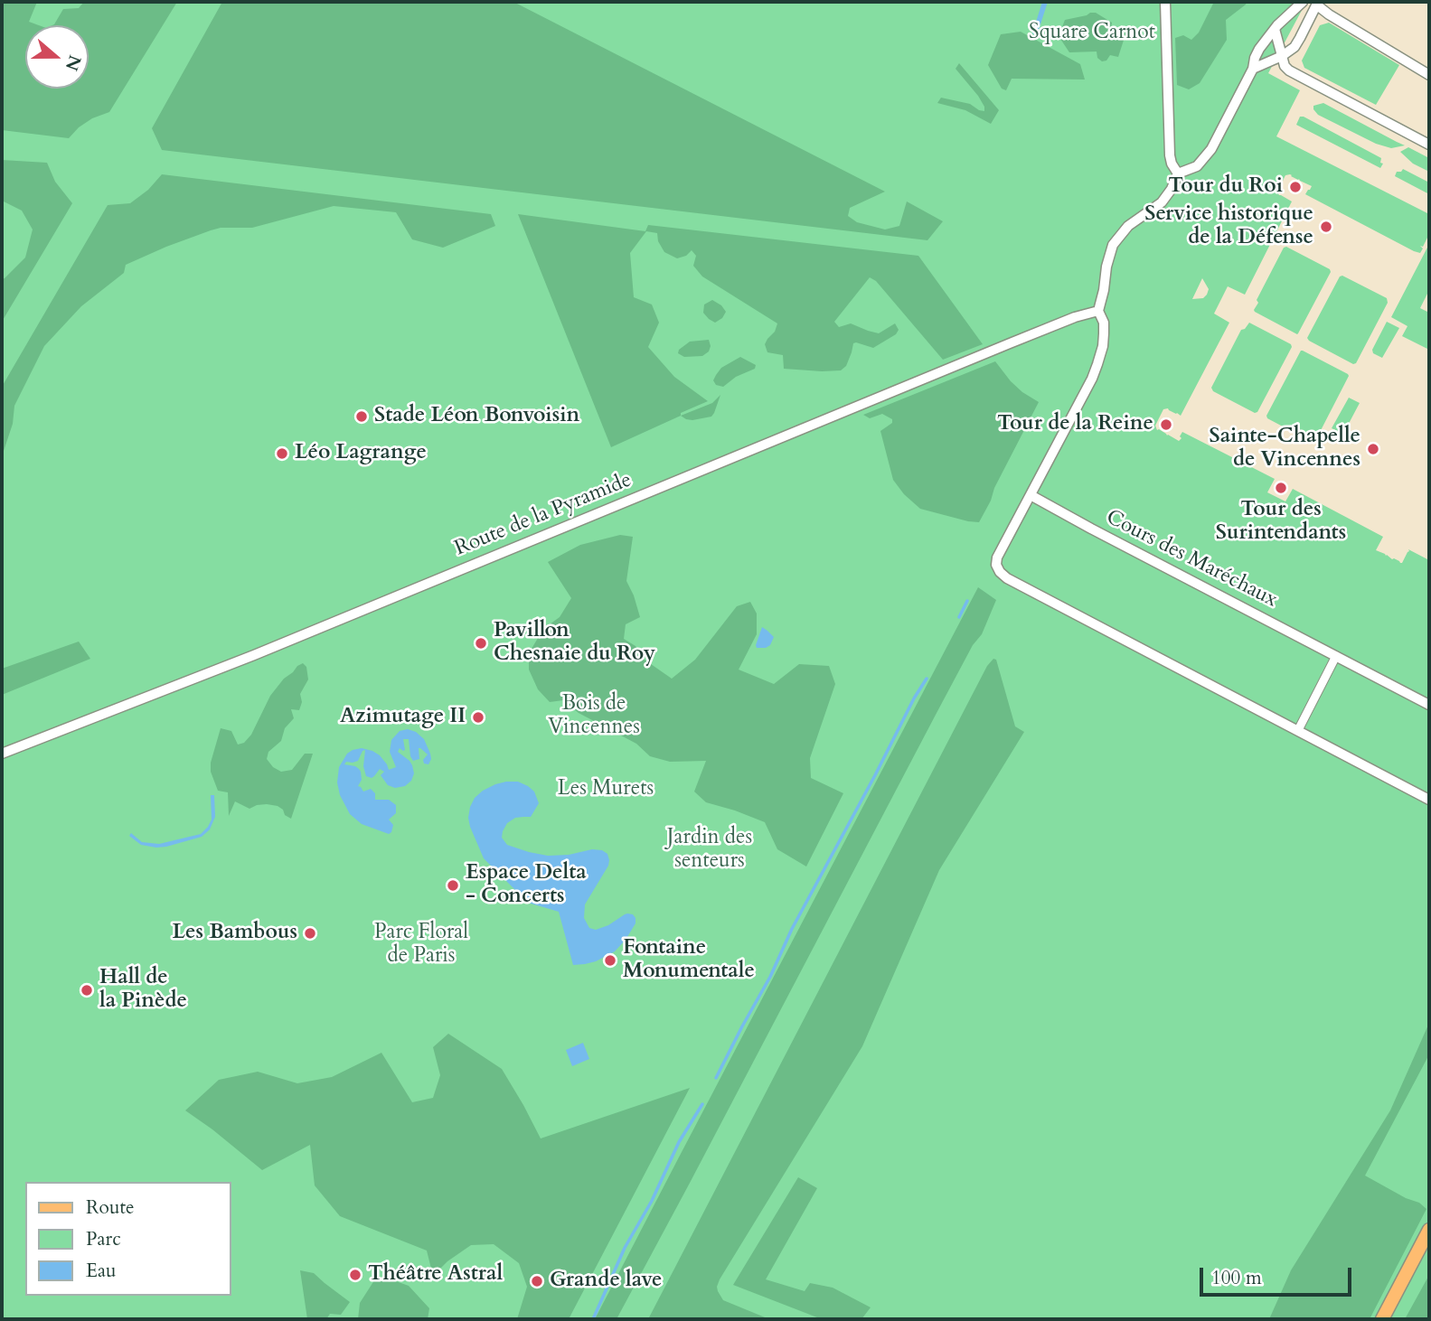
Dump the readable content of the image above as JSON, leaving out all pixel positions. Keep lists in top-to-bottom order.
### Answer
{
  "streets": {
    "street": ["Route de la Pyramide", "Cours des Maréchaux"]
  },
  "parks": [
    "Square Carnot",
    "Bois de Vincennes",
    "Les Murets",
    "Jardin des senteurs",
    "Parc Floral de Paris"
  ],
  "places": [
    "Tour du Roi",
    "Service historique de la Défense",
    "Stade Léon Bonvoisin",
    "Tour de la Reine",
    "Sainte-Chapelle de Vincennes",
    "Léo Lagrange",
    "Tour des Surintendants",
    "Pavillon Chesnaie du Roy",
    "Azimutage II",
    "Espace Delta - Concerts",
    "Les Bambous",
    "Fontaine Monumentale",
    "Hall de la Pinède",
    "Théâtre Astral",
    "Grande lave"
  ],
  "legend": ["Route", "Parc", "Eau"],
  "scale_bar": "100 m",
  "north": "right"
}
